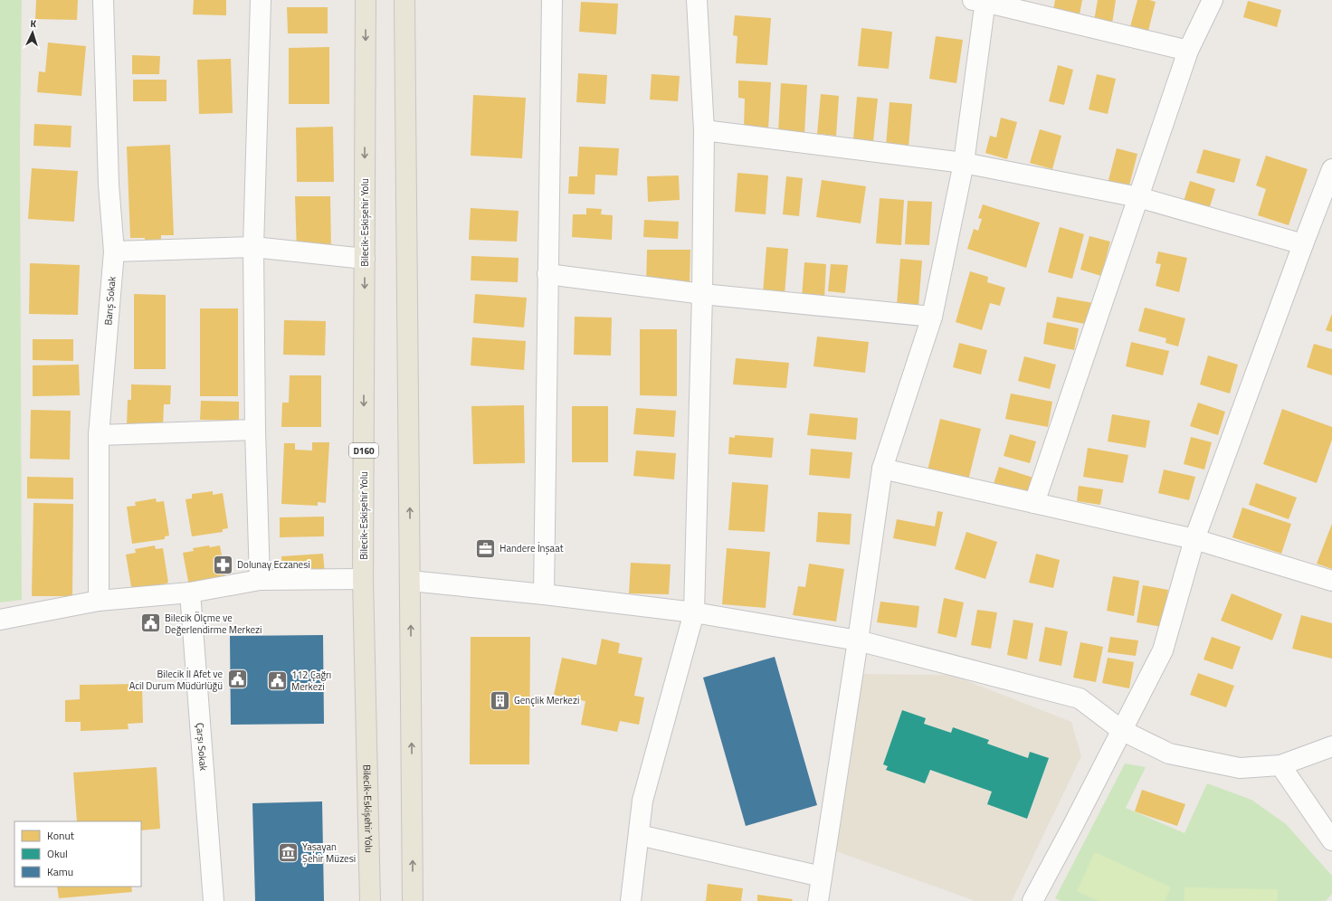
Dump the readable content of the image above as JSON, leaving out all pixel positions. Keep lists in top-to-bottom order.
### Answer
{
  "streets": {
    "main road": ["Bilecik-Eskişehir Yolu", "D160"],
    "street": ["Barış Sokak", "Çarşı Sokak"]
  },
  "places": {
    "office": ["Handere İnşaat"],
    "pharmacy": ["Dolunay Eczanesi"],
    "public building": ["Bilecik Ölçme ve Değerlendirme Merkezi", "Bilecik İl Afet ve Acil Durum Müdürlüğü", "112 Çağrı Merkezi"],
    "building": ["Gençlik Merkezi"],
    "museum": ["Yaşayan Şehir Müzesi"]
  },
  "legend": ["Konut", "Okul", "Kamu"],
  "north": "top"
}
